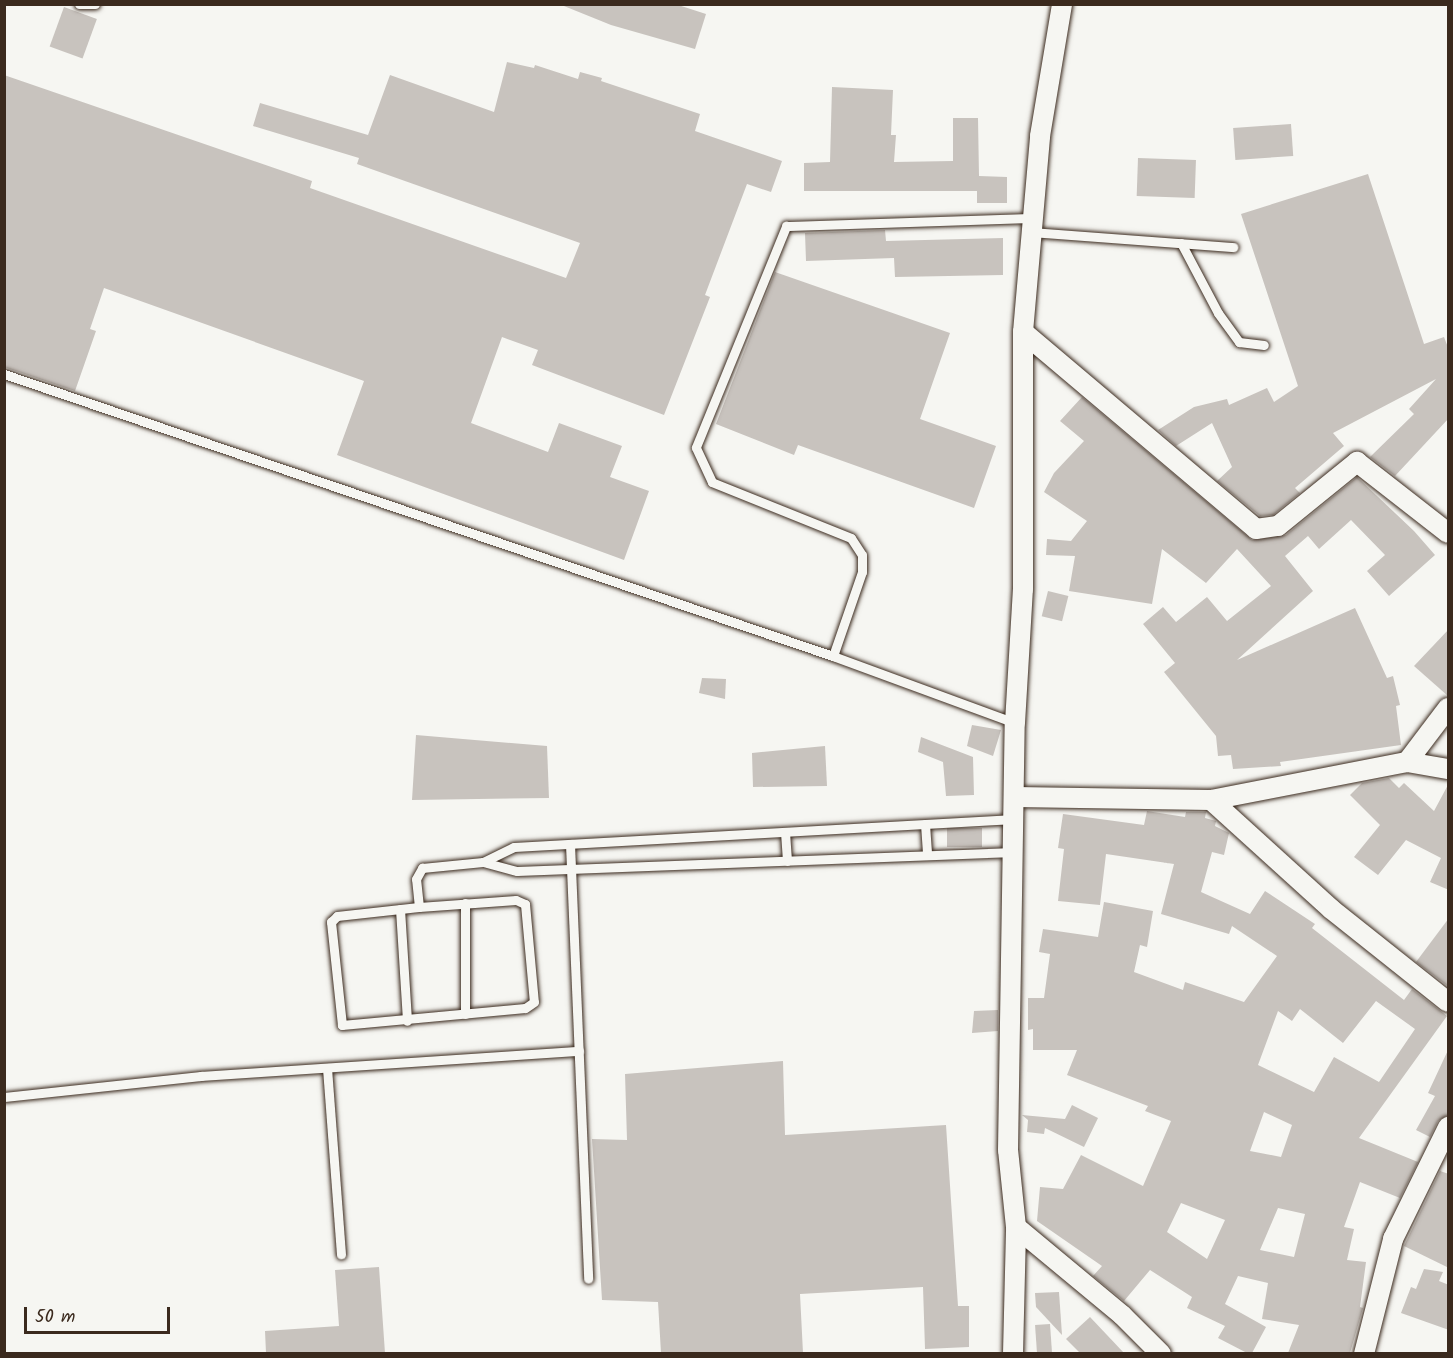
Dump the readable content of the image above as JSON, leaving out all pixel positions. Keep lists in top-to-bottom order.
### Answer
{
  "scale_bar": "50 m"
}
